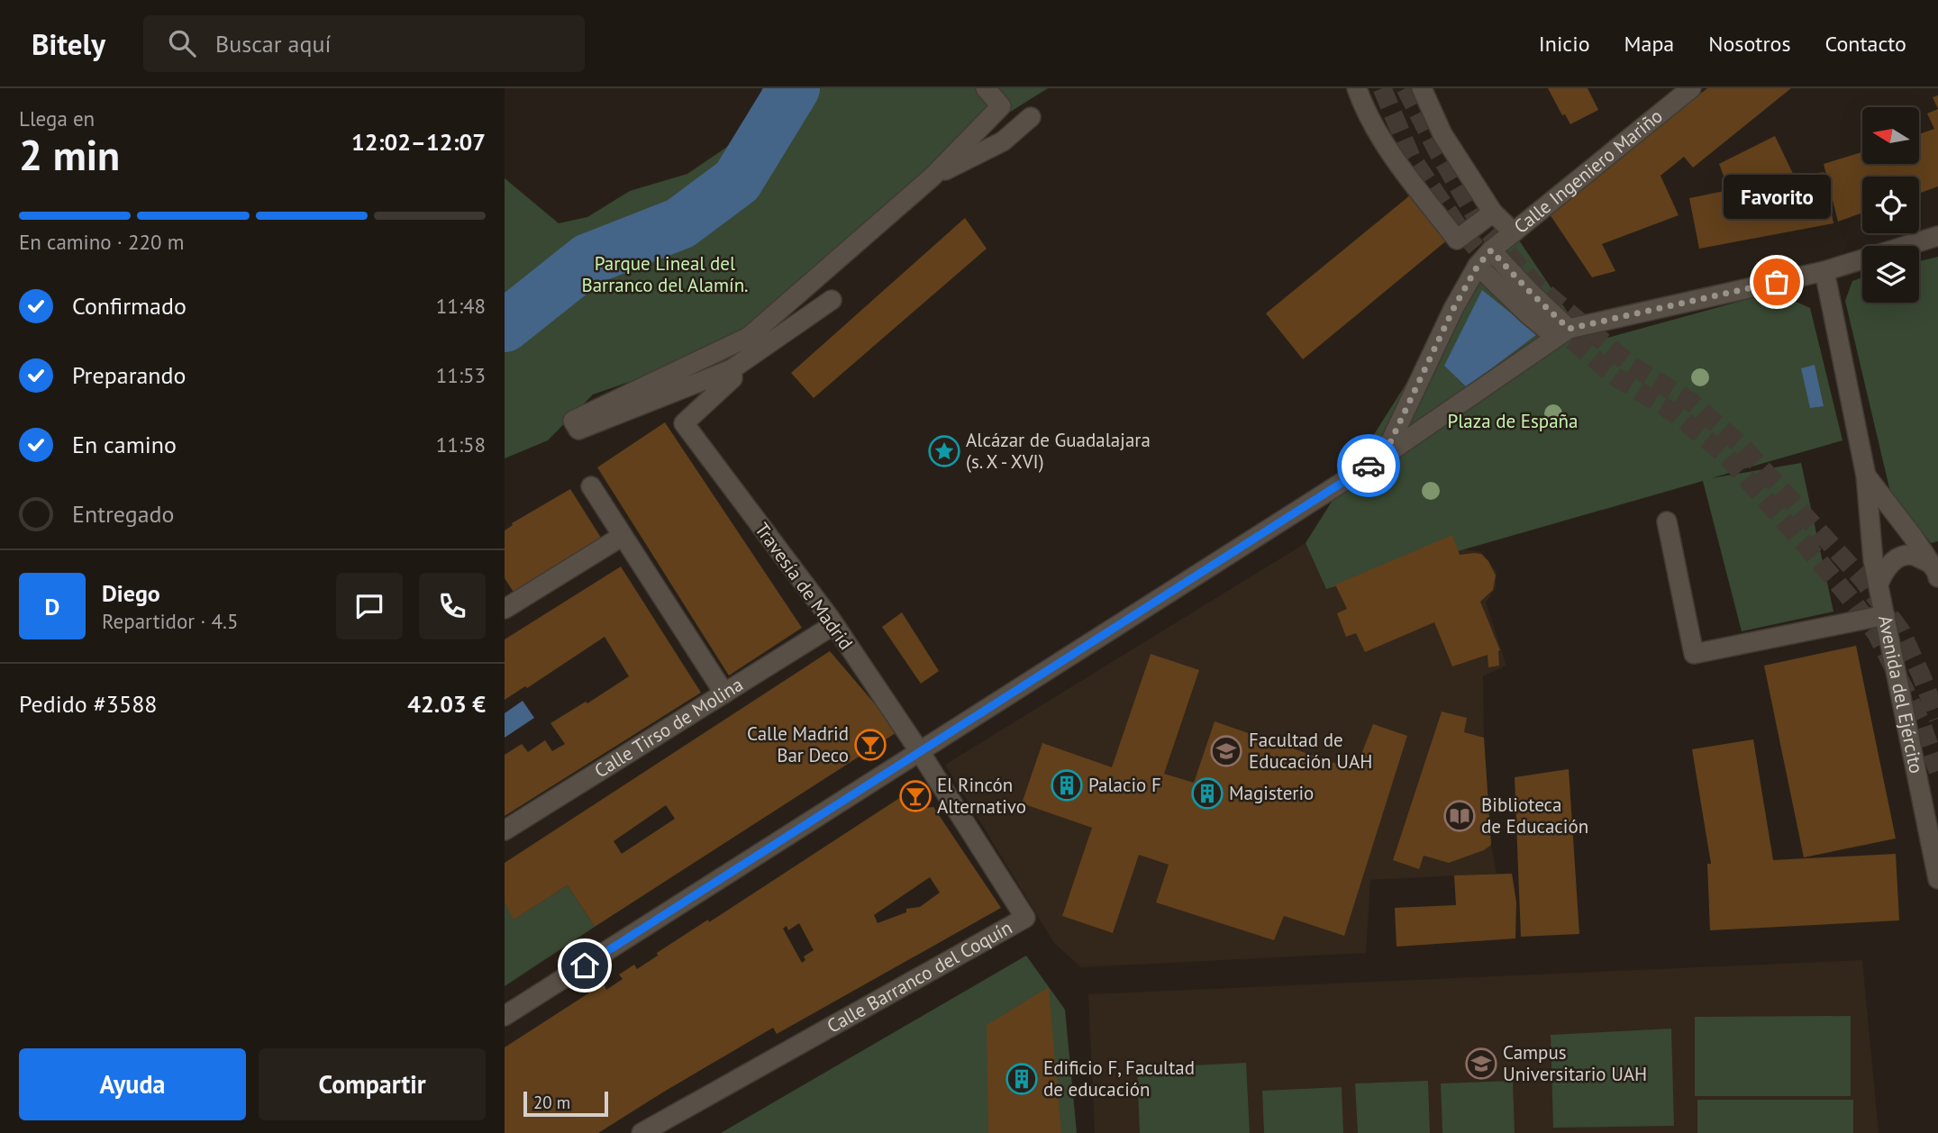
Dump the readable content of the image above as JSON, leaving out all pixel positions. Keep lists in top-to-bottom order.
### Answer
{
  "streets": {
    "street": [
      "Calle Ingeniero Mariño",
      "Travesía de Madrid",
      "Avenida del Ejército",
      "Calle Tirso de Molina",
      "Calle Barranco del Coquín"
    ]
  },
  "crossings": [
    ["Travesía de Madrid", "Calle Tirso de Molina"],
    ["Travesía de Madrid", "Calle Barranco del Coquín"]
  ],
  "parks": ["Parque Lineal del Barranco del Alamín.", "Plaza de España"],
  "places": {
    "other": ["Favorito"],
    "place": ["Alcázar de Guadalajara (s. X - XVI)"],
    "bar": ["Calle Madrid Bar Deco", "El Rincón Alternativo"],
    "school or university": ["Facultad de Educación UAH", "Campus Universitario UAH"],
    "building": ["Palacio F", "Magisterio", "Edificio F, Facultad de educación"],
    "library": ["Biblioteca de Educación"]
  },
  "scale_bar": "20 m",
  "north": "left",
  "page": {
    "header": "Bitely",
    "search": "Buscar aquí",
    "nav": [
      "Inicio",
      "Mapa",
      "Nosotros",
      "Contacto"
    ],
    "heading": ["2 min", "Llega en", "12:02–12:07"],
    "panel": [
      "Diego",
      "Repartidor · 4.5",
      "Pedido #3588",
      "42.03 €"
    ],
    "bubble": "Favorito",
    "bar": "En camino · 220 m",
    "list": [
      ["Confirmado", "11:48"],
      ["Preparando", "11:53"],
      ["En camino", "11:58"],
      "Entregado"
    ],
    "round": "D",
    "buttons": ["Ayuda", "Compartir"],
    "scale": "20 m"
  }
}
